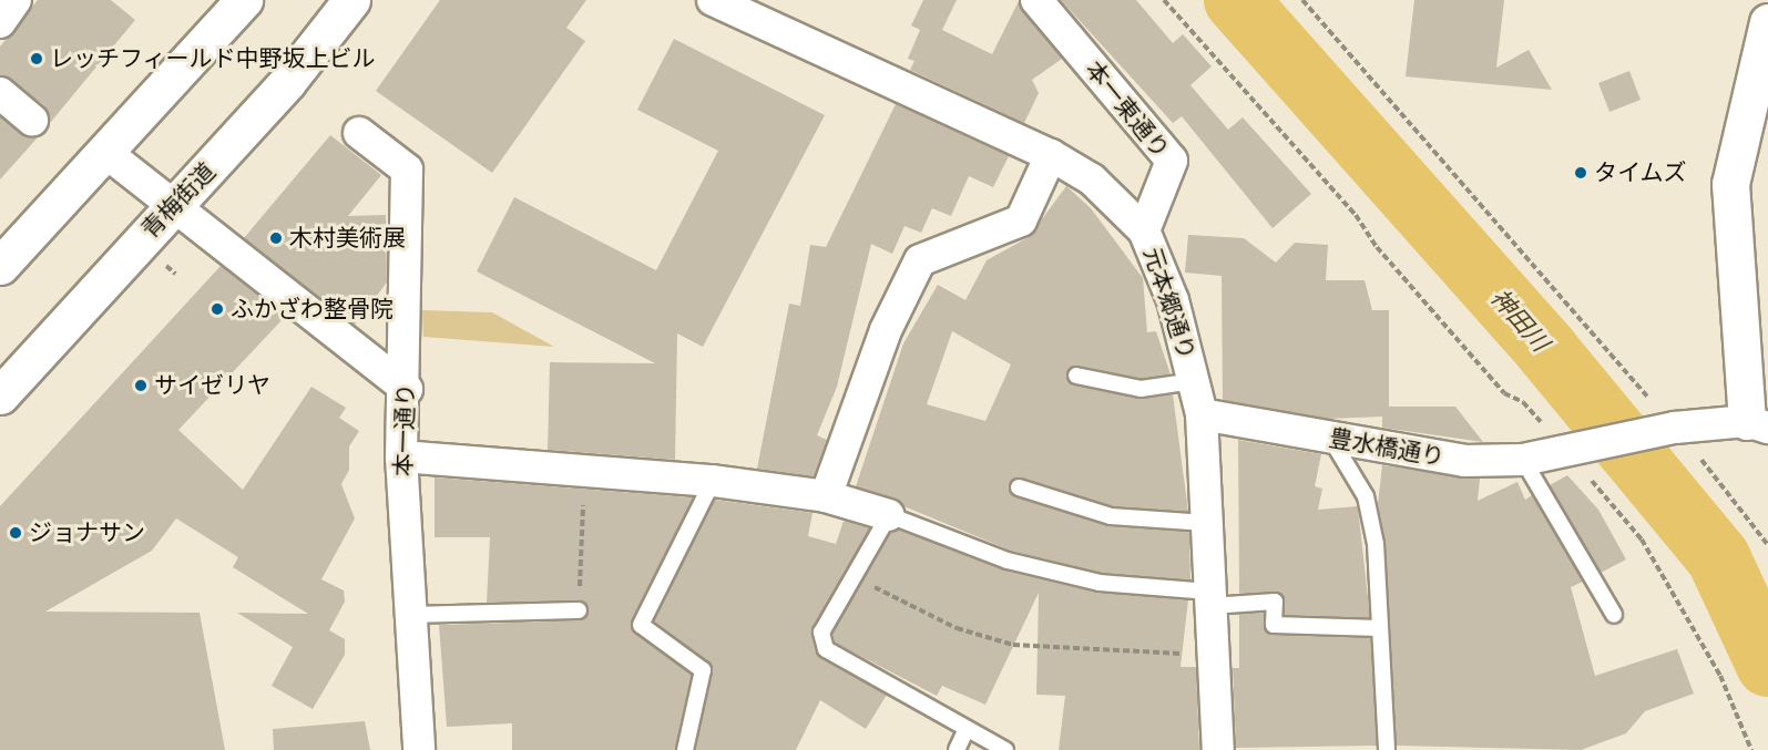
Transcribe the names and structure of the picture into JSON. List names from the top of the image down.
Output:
{
  "streets": {
    "main road": ["青梅街道"],
    "street": [
      "本一東通り",
      "元本郷通り",
      "本一通り",
      "豊水橋通り"
    ]
  },
  "crossings": [
    ["本一東通り", "元本郷通り"],
    ["元本郷通り", "豊水橋通り"]
  ],
  "water": ["神田川"],
  "places": [
    "レッチフィールド中野坂上ビル",
    "タイムズ",
    "木村美術展",
    "ふかざわ整骨院",
    "サイゼリヤ",
    "ジョナサン"
  ]
}
